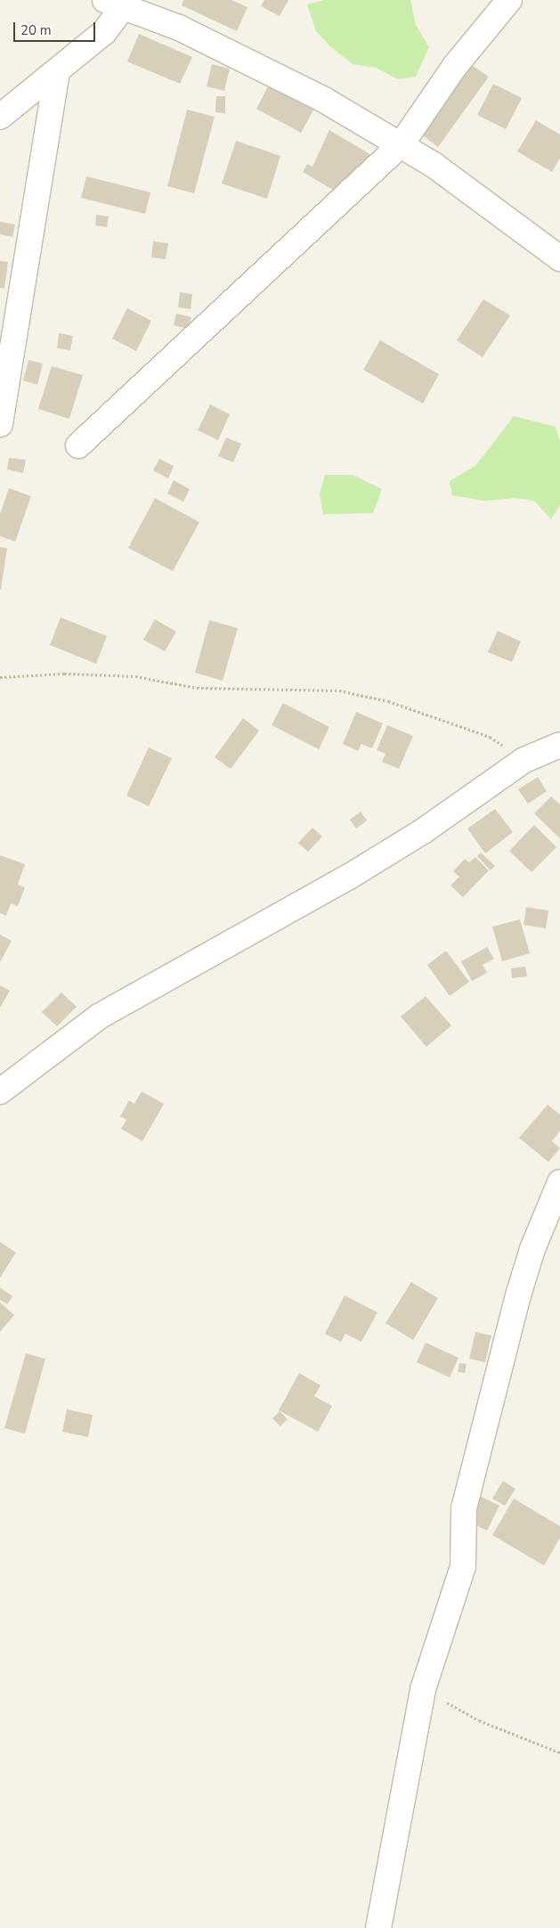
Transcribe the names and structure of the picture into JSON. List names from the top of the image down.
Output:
{
  "scale_bar": "20 m"
}
